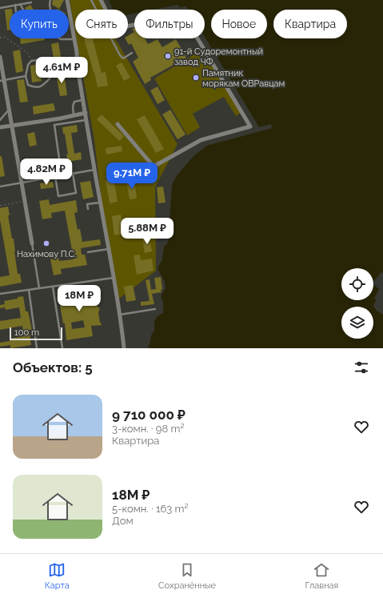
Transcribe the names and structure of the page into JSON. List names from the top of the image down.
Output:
{
  "places": ["91-й Судоремонтный завод ЧФ", "Памятник морякам ОВРавцам", "Нахимову П.С."],
  "scale_bar": "100 m",
  "page": {
    "chip": [
      "Купить",
      "Снять",
      "Фильтры",
      "Новое",
      "Квартира"
    ],
    "price": [
      "4.61M ₽",
      "4.82M ₽",
      "9.71M ₽",
      "5.88M ₽",
      "18M ₽"
    ],
    "scale": "100 m",
    "heading": "Объектов: 5",
    "list": [
      {
        "name": "9 710 000 ₽",
        "note": "3-комн. · 98 m² · Квартира"
      },
      {
        "name": "18M ₽",
        "note": "5-комн. · 163 m² · Дом"
      }
    ],
    "tabs": ["Карта", "Сохранённые", "Главная"]
  }
}
